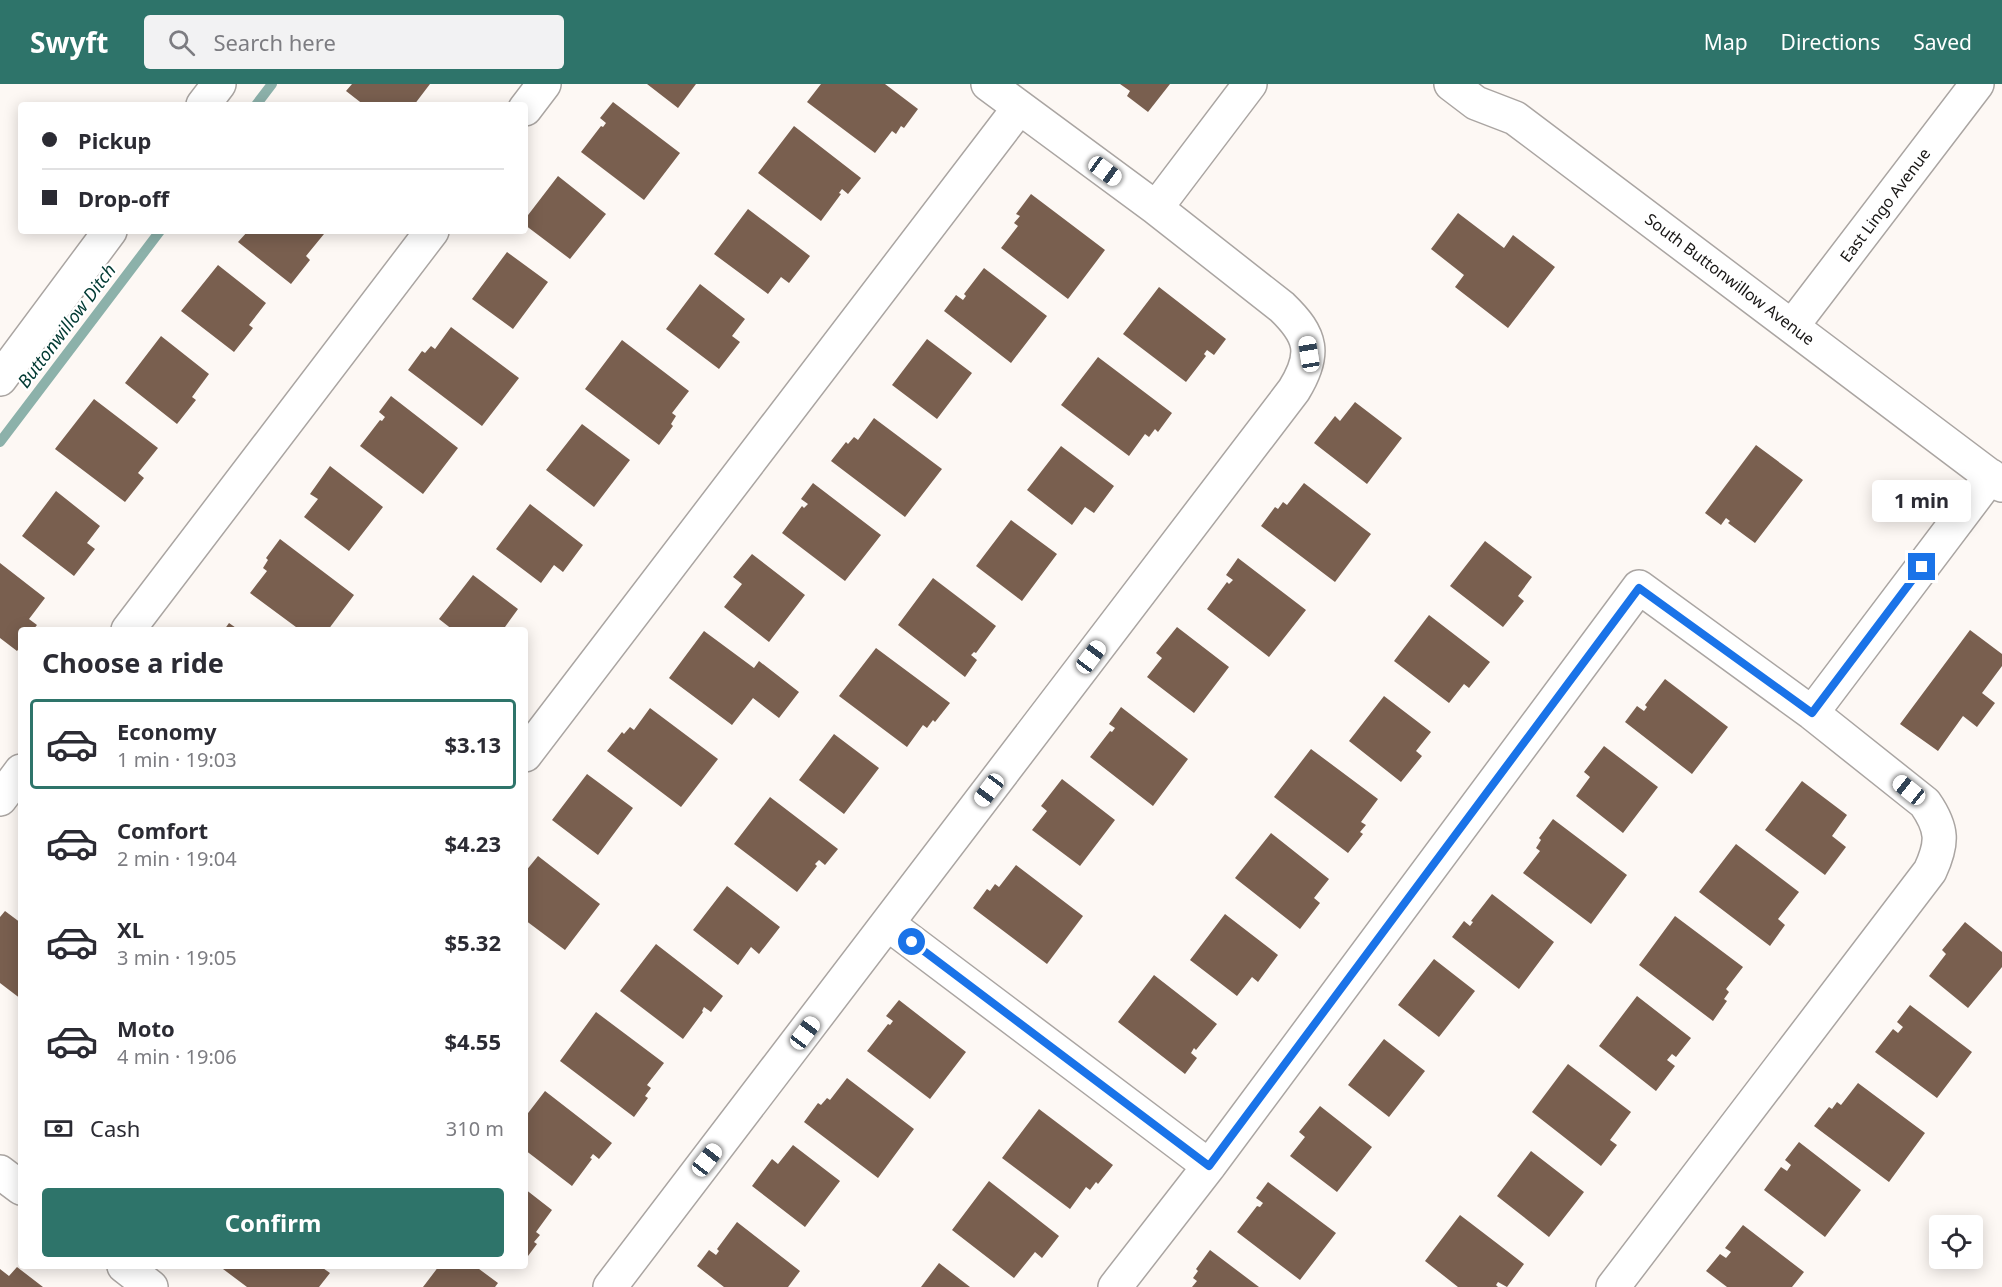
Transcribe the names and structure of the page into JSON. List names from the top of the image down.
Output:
{
  "streets": {
    "street": ["East Lingo Avenue", "South Buttonwillow Avenue"]
  },
  "crossings": [
    ["East Lingo Avenue", "South Buttonwillow Avenue"]
  ],
  "water": ["Buttonwillow Ditch"],
  "page": {
    "header": "Swyft",
    "search": "Search here",
    "nav": ["Map", "Directions", "Saved"],
    "banner": ["Pickup", "Drop-off"],
    "bubble": "1 min",
    "heading": "Choose a ride",
    "list": [
      {
        "name": "Economy",
        "note": "1 min · 19:03",
        "value": "$3.13"
      },
      {
        "name": "Comfort",
        "note": "2 min · 19:04",
        "value": "$4.23"
      },
      {
        "name": "XL",
        "note": "3 min · 19:05",
        "value": "$5.32"
      },
      {
        "name": "Moto",
        "note": "4 min · 19:06",
        "value": "$4.55"
      }
    ],
    "pay": ["Cash", "310 m"],
    "buttons": "Confirm"
  }
}
